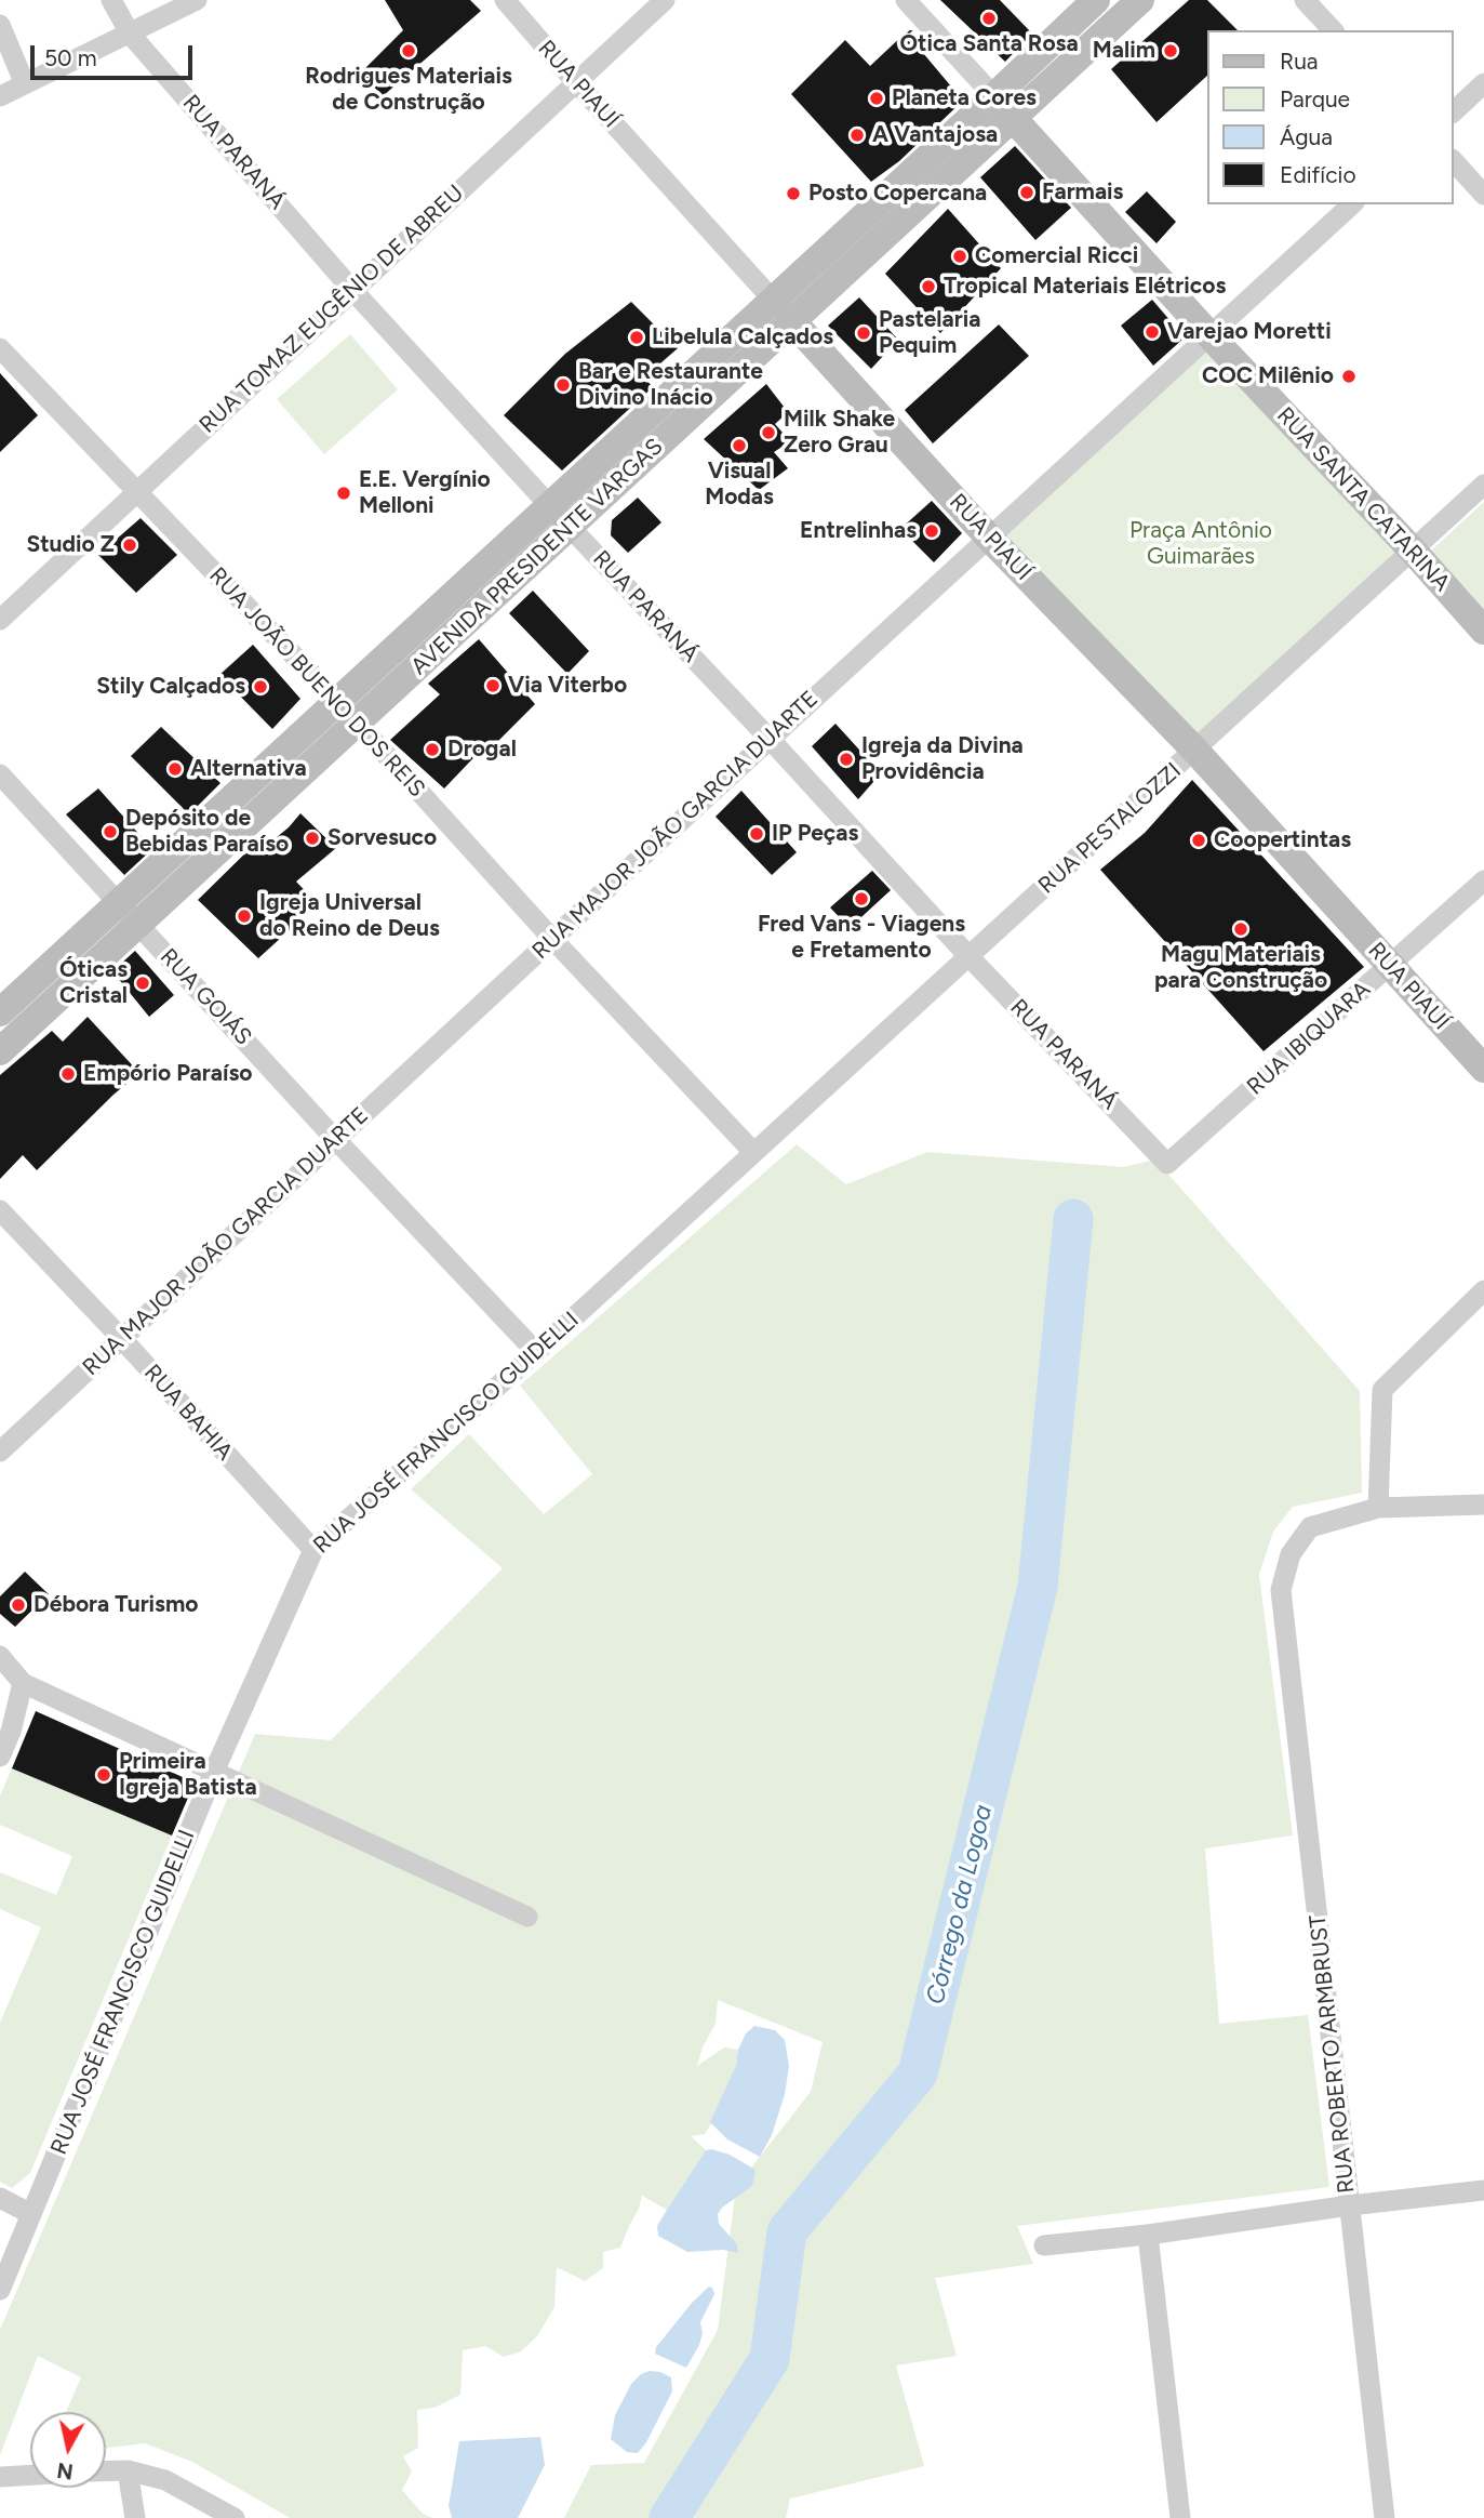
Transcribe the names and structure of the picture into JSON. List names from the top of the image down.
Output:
{
  "streets": {
    "main road": ["RUA PIAUÍ", "RUA SANTA CATARINA", "AVENIDA PRESIDENTE VARGAS"],
    "street": [
      "RUA PARANÁ",
      "RUA TOMAZ EUGÊNIO DE ABREU",
      "RUA JOÃO BUENO DOS REIS",
      "RUA MAJOR JOÃO GARCIA DUARTE",
      "RUA PESTALOZZI",
      "RUA GOIÁS",
      "RUA IBIQUARA",
      "RUA BAHIA",
      "RUA JOSÉ FRANCISCO GUIDELLI",
      "RUA ROBERTO ARMBRUST"
    ]
  },
  "crossings": [
    ["RUA PIAUÍ", "RUA TOMAZ EUGÊNIO DE ABREU"],
    ["RUA PIAUÍ", "AVENIDA PRESIDENTE VARGAS"],
    ["RUA PIAUÍ", "RUA MAJOR JOÃO GARCIA DUARTE"],
    ["RUA PIAUÍ", "RUA PESTALOZZI"],
    ["RUA PIAUÍ", "RUA IBIQUARA"],
    ["RUA PARANÁ", "RUA TOMAZ EUGÊNIO DE ABREU"],
    ["RUA PARANÁ", "AVENIDA PRESIDENTE VARGAS"],
    ["RUA PARANÁ", "RUA MAJOR JOÃO GARCIA DUARTE"],
    ["RUA PARANÁ", "RUA PESTALOZZI"],
    ["RUA PARANÁ", "RUA IBIQUARA"],
    ["RUA TOMAZ EUGÊNIO DE ABREU", "RUA JOÃO BUENO DOS REIS"],
    ["RUA SANTA CATARINA", "AVENIDA PRESIDENTE VARGAS"],
    ["RUA SANTA CATARINA", "RUA MAJOR JOÃO GARCIA DUARTE"],
    ["RUA SANTA CATARINA", "RUA PESTALOZZI"],
    ["AVENIDA PRESIDENTE VARGAS", "RUA JOÃO BUENO DOS REIS"],
    ["AVENIDA PRESIDENTE VARGAS", "RUA GOIÁS"],
    ["RUA JOÃO BUENO DOS REIS", "RUA MAJOR JOÃO GARCIA DUARTE"],
    ["RUA JOÃO BUENO DOS REIS", "RUA PESTALOZZI"],
    ["RUA MAJOR JOÃO GARCIA DUARTE", "RUA GOIÁS"],
    ["RUA MAJOR JOÃO GARCIA DUARTE", "RUA BAHIA"],
    ["RUA PESTALOZZI", "RUA JOSÉ FRANCISCO GUIDELLI"],
    ["RUA GOIÁS", "RUA JOSÉ FRANCISCO GUIDELLI"],
    ["RUA BAHIA", "RUA JOSÉ FRANCISCO GUIDELLI"]
  ],
  "water": ["Córrego da Logoa"],
  "parks": ["Praça Antônio Guimarães"],
  "places": [
    "Ótica Santa Rosa",
    "Rodrigues Materiais de Construção",
    "Malim",
    "Planeta Cores",
    "A Vantajosa",
    "Farmais",
    "Posto Copercana",
    "Comercial Ricci",
    "Tropical Materiais Elétricos",
    "Varejao Moretti",
    "Pastelaria Pequim",
    "Libelula Calçados",
    "COC Milênio",
    "Bar e Restaurante Divino Inácio",
    "Milk Shake Zero Grau",
    "Visual Modas",
    "E.E. Vergínio Melloni",
    "Entrelinhas",
    "Studio Z",
    "Via Viterbo",
    "Stily Calçados",
    "Drogal",
    "Igreja da Divina Providência",
    "Alternativa",
    "Depósito de Bebidas Paraíso",
    "IP Peças",
    "Sorvesuco",
    "Coopertintas",
    "Fred Vans - Viagens e Fretamento",
    "Igreja Universal do Reino de Deus",
    "Magu Materiais para Construção",
    "Óticas Cristal",
    "Empório Paraíso",
    "Débora Turismo",
    "Primeira Igreja Batista"
  ],
  "legend": [
    "Rua",
    "Parque",
    "Água",
    "Edifício"
  ],
  "scale_bar": "50 m",
  "north": "bottom"
}
